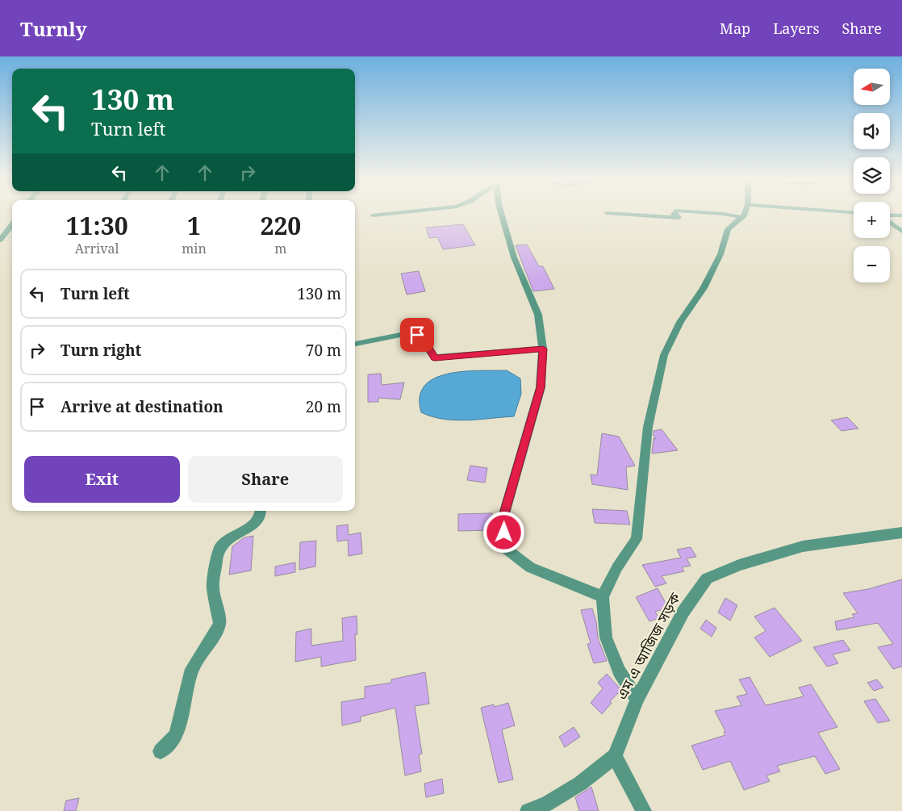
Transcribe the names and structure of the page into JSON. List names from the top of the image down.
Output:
{
  "streets": {
    "street": ["এম এ আজিজ সড়ক"]
  },
  "north": "left",
  "page": {
    "header": "Turnly",
    "nav": ["Map", "Layers", "Share"],
    "map_buttons": ["+", "−"],
    "turn": ["130 m", "Turn left"],
    "eta": [
      "11:30",
      "Arrival",
      "1",
      "min",
      "220",
      "m"
    ],
    "list": [
      {
        "name": "Turn left",
        "value": "130 m"
      },
      {
        "name": "Turn right",
        "value": "70 m"
      },
      {
        "name": "Arrive at destination",
        "value": "20 m"
      }
    ],
    "buttons": ["Exit", "Share"]
  }
}
